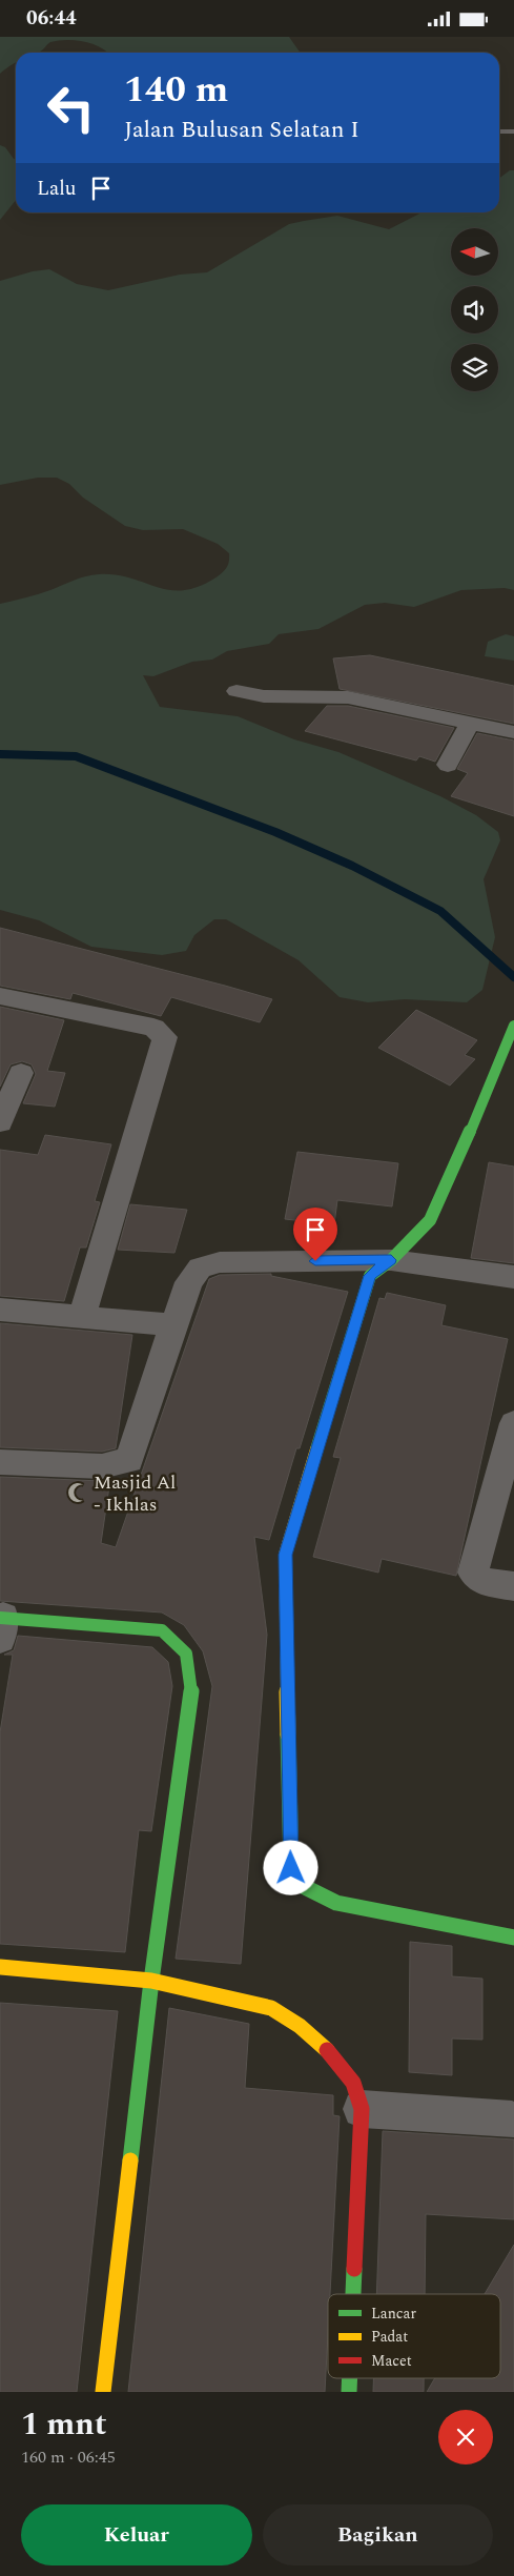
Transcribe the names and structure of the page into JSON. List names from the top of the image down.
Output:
{
  "places": {
    "mosque": ["Masjid Al - Ikhlas"]
  },
  "legend": ["Lancar", "Padat", "Macet"],
  "north": "left",
  "page": {
    "status": "06:44",
    "turn": ["140 m", "Jalan Bulusan Selatan I"],
    "then": "Lalu",
    "heading": ["1 mnt", "160 m · 06:45"],
    "buttons": ["Keluar", "Bagikan"]
  }
}
